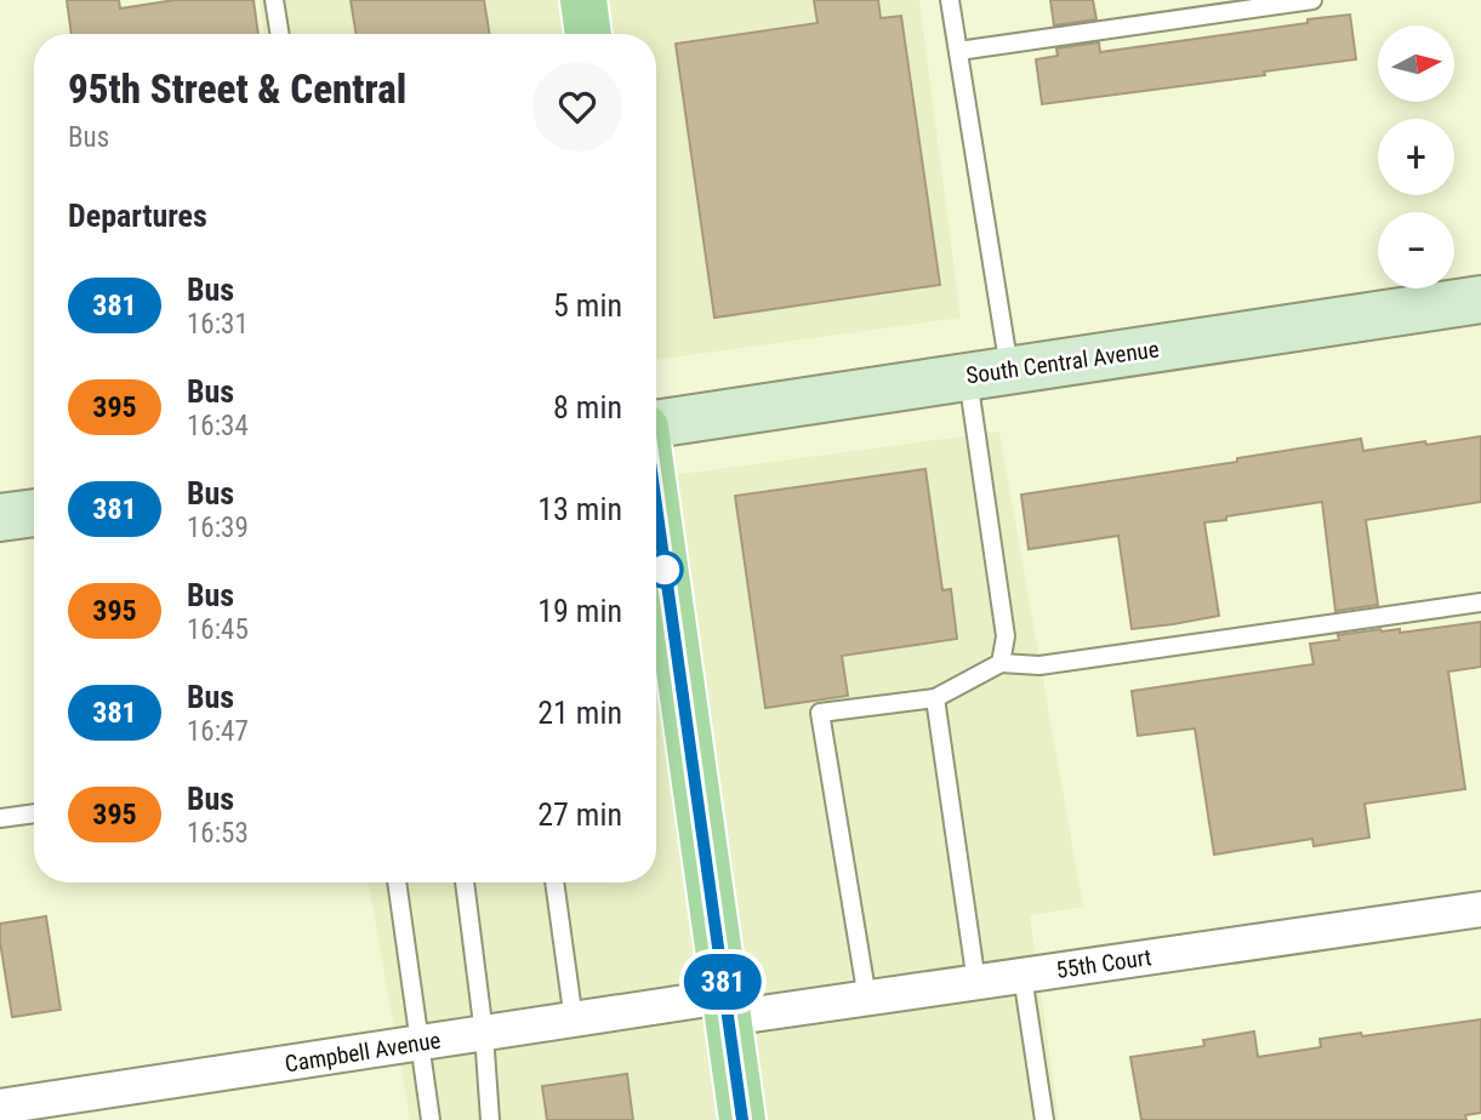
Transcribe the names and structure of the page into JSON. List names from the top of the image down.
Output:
{
  "streets": {
    "street": ["South Central Avenue", "55th Court", "Campbell Avenue"]
  },
  "crossings": [
    ["55th Court", "Campbell Avenue"]
  ],
  "lines": ["bus line 381"],
  "north": "right",
  "page": {
    "on_map": "381",
    "map_buttons": ["+", "−"],
    "heading": [
      ["95th Street & Central", "Bus"],
      "Departures"
    ],
    "list": [
      {
        "mark": "381",
        "name": "Bus",
        "note": "16:31",
        "value": "5 min"
      },
      {
        "mark": "395",
        "name": "Bus",
        "note": "16:34",
        "value": "8 min"
      },
      {
        "mark": "381",
        "name": "Bus",
        "note": "16:39",
        "value": "13 min"
      },
      {
        "mark": "395",
        "name": "Bus",
        "note": "16:45",
        "value": "19 min"
      },
      {
        "mark": "381",
        "name": "Bus",
        "note": "16:47",
        "value": "21 min"
      },
      {
        "mark": "395",
        "name": "Bus",
        "note": "16:53",
        "value": "27 min"
      }
    ]
  }
}
